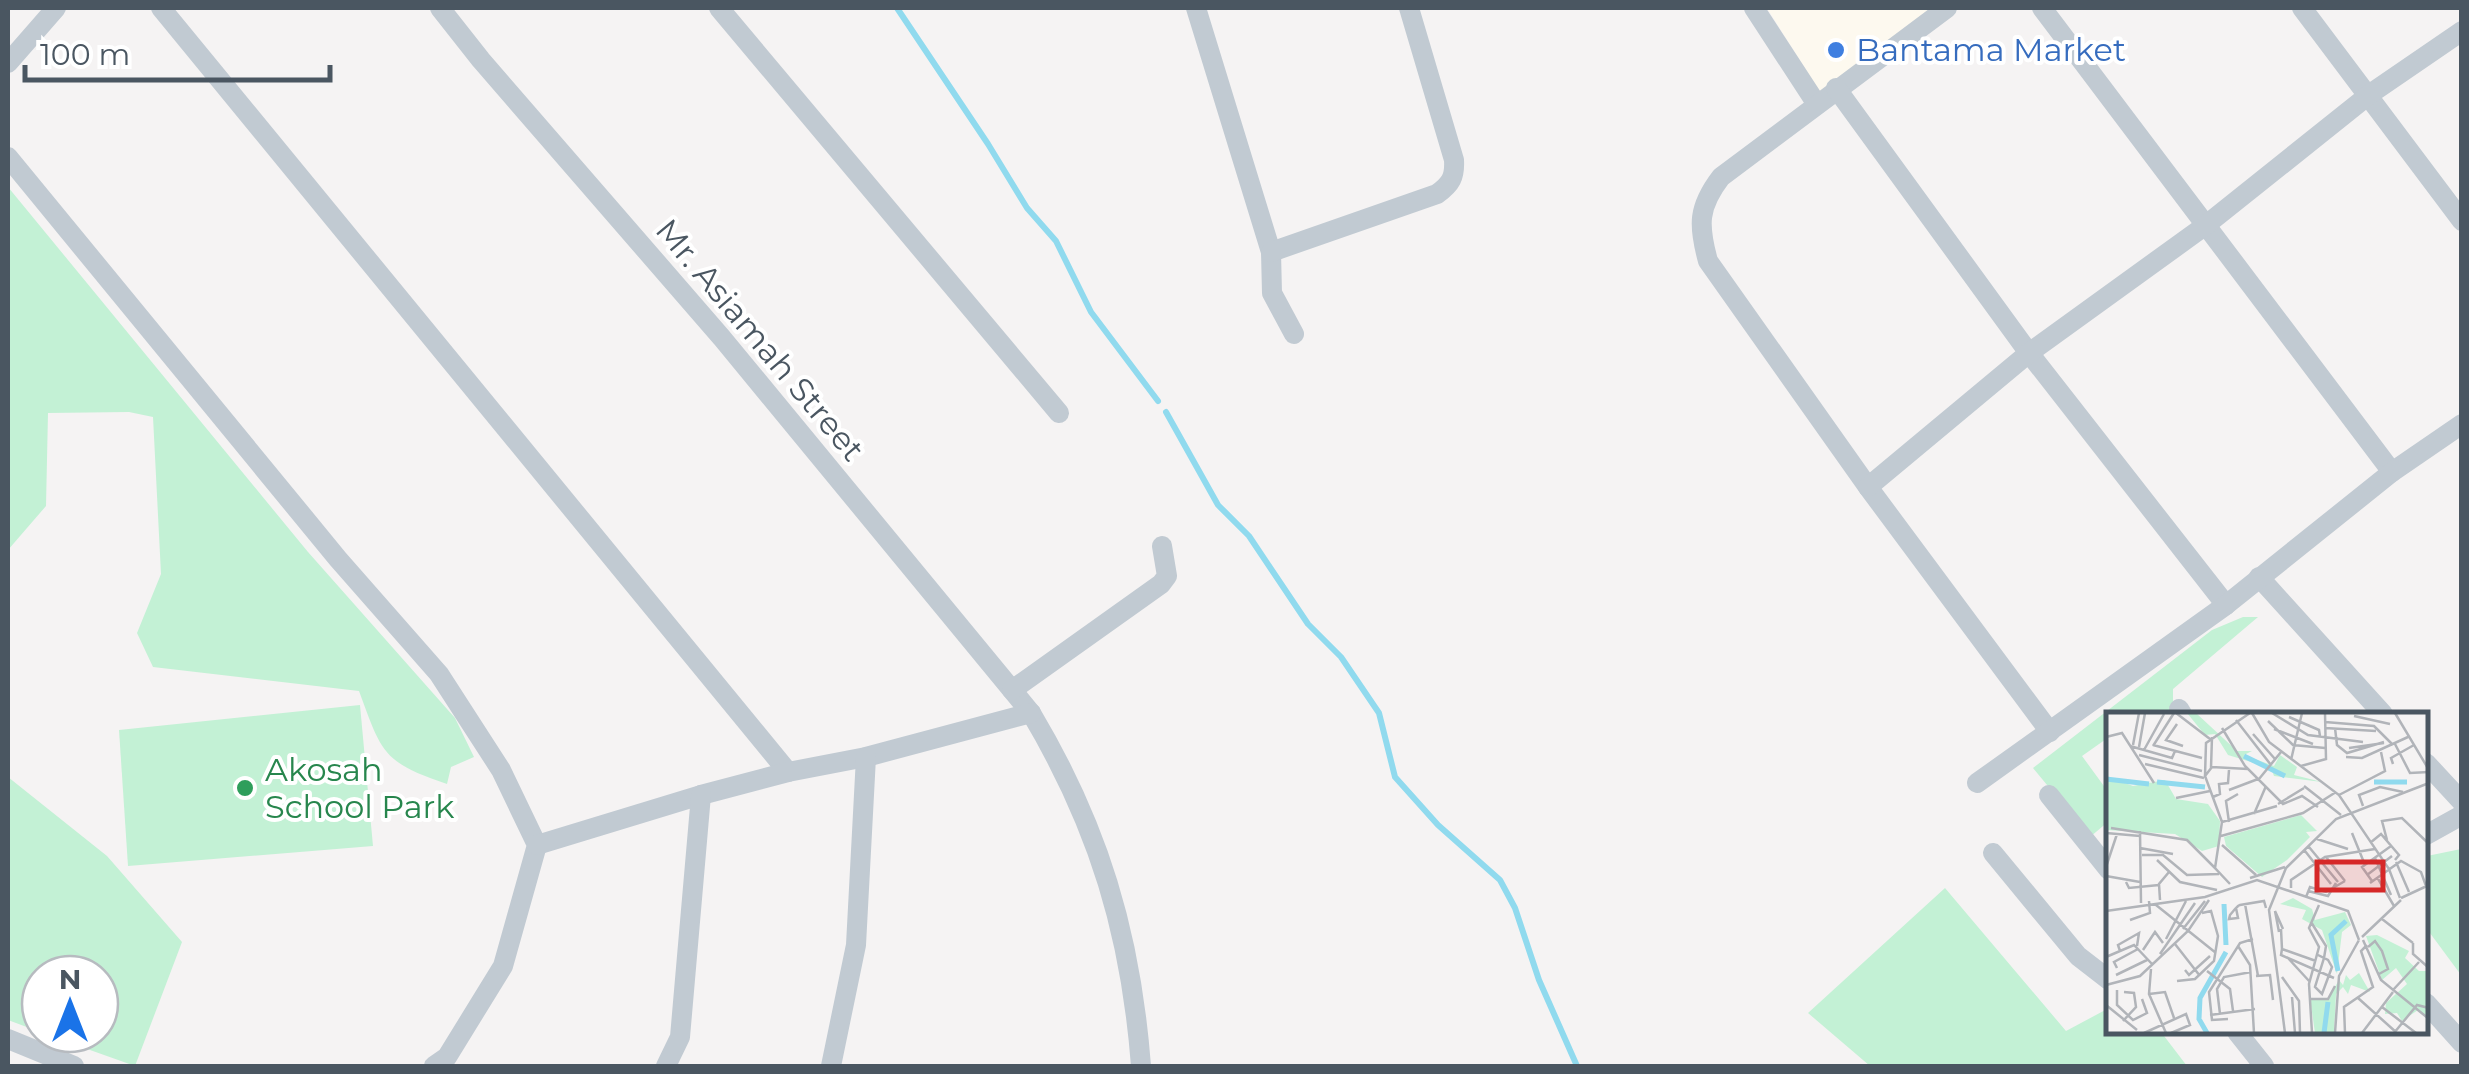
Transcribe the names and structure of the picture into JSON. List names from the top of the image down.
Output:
{
  "streets": {
    "street": ["Mr. Asiamah Street"]
  },
  "places": ["Bantama Market", "Akosah School Park"],
  "scale_bar": "100 m",
  "north": "top"
}
